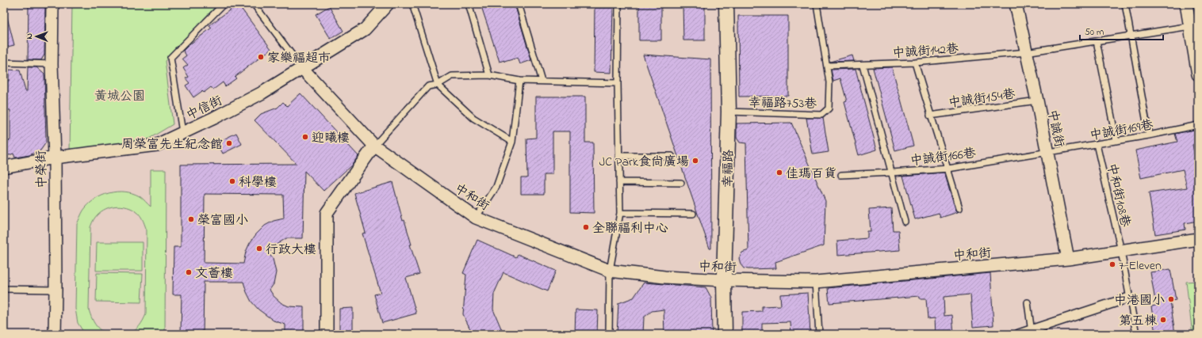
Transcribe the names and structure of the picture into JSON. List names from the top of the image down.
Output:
{
  "streets": {
    "street": [
      "中信街",
      "中誠街",
      "幸福路",
      "中榮街",
      "中和街"
    ],
    "lane": [
      "中誠街142巷",
      "中誠街154巷",
      "幸福路753巷",
      "中誠街169巷",
      "中誠街166巷",
      "中和街108巷"
    ]
  },
  "crossings": [
    ["中誠街142巷", "幸福路753巷"],
    ["中誠街142巷", "中誠街"],
    ["中誠街154巷", "中誠街"],
    ["幸福路753巷", "幸福路"],
    ["中信街", "中榮街"],
    ["中信街", "中和街"],
    ["中誠街", "中誠街169巷"],
    ["中誠街", "中誠街166巷"],
    ["中誠街", "中和街"],
    ["中誠街169巷", "中誠街166巷"],
    ["中誠街169巷", "中和街108巷"],
    ["幸福路", "中和街"],
    ["中和街108巷", "中和街"]
  ],
  "parks": ["黃城公園"],
  "places": [
    "家樂福超市",
    "迎曦樓",
    "周榮富先生紀念館",
    "JC Park食尚廣場",
    "佳瑪百貨",
    "科學樓",
    "榮富國小",
    "全聯福利中心",
    "行政大樓",
    "7-Eleven",
    "文薈樓",
    "中港國小",
    "第五棟"
  ],
  "scale_bar": "50 m",
  "north": "left"
}
